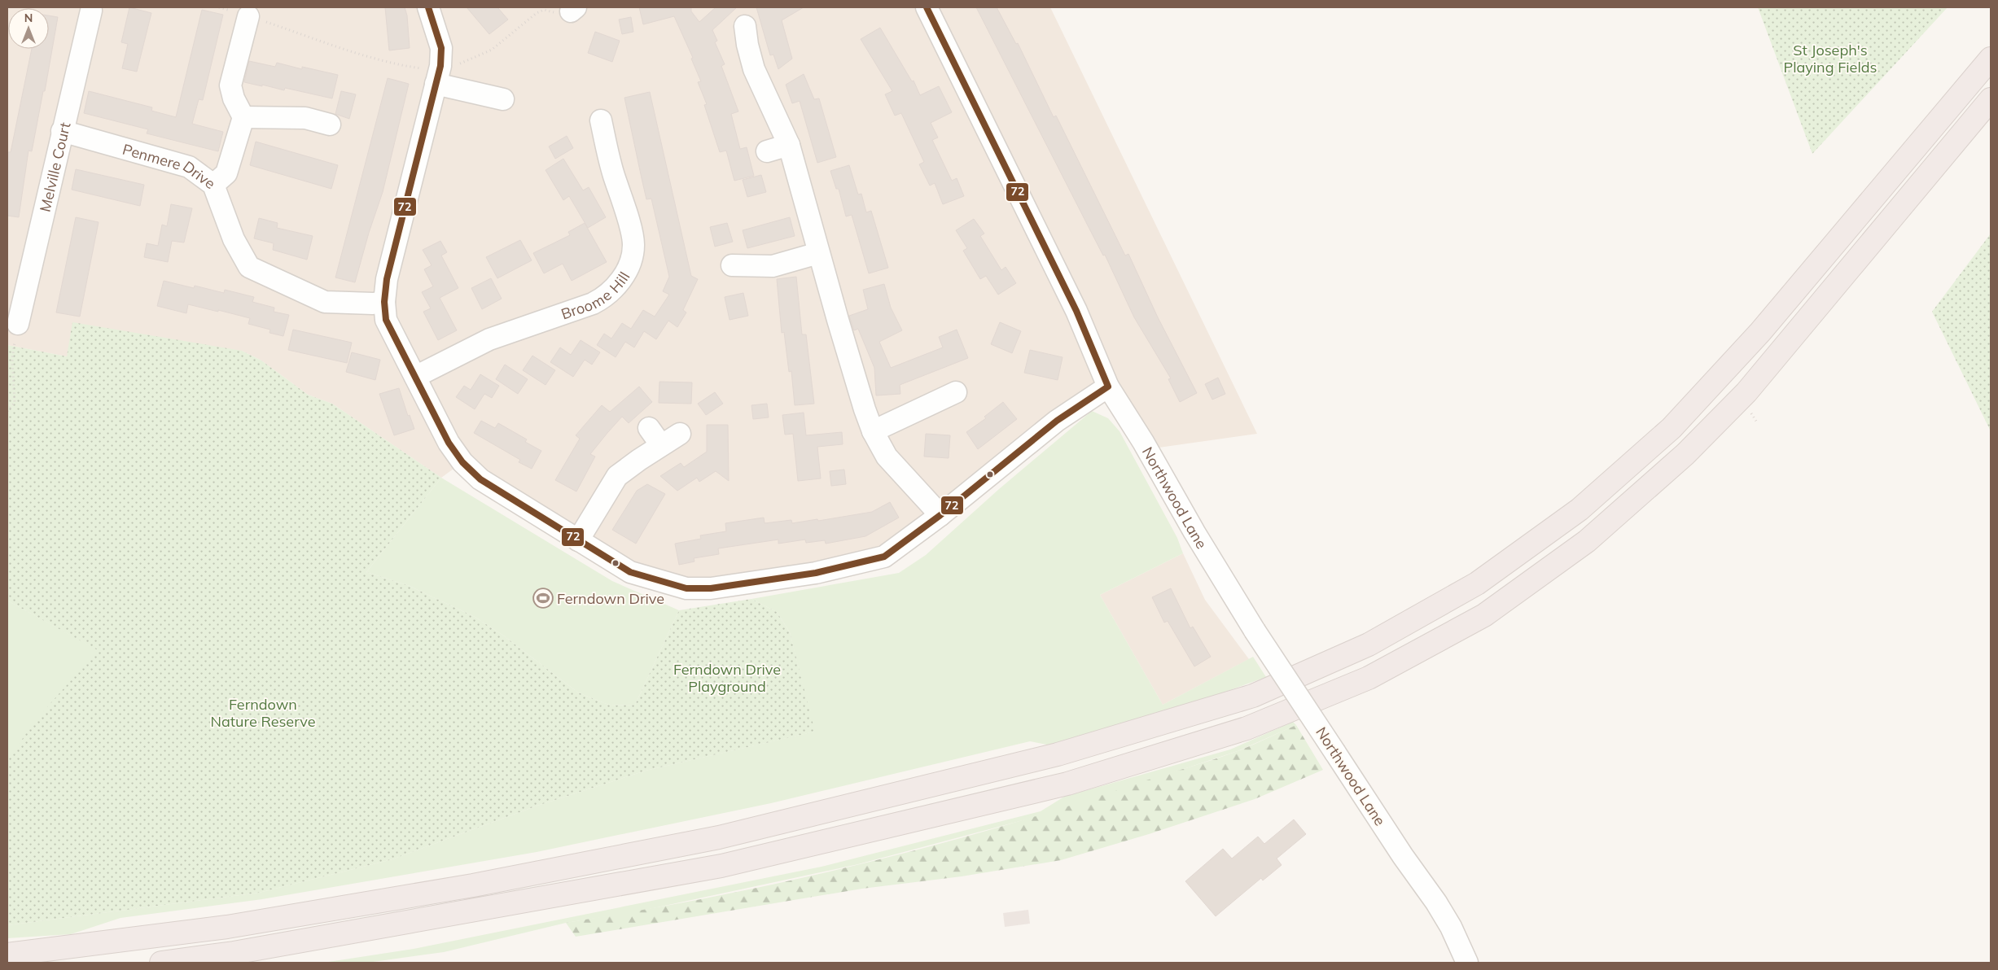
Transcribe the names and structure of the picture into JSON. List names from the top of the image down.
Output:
{
  "streets": {
    "street": [
      "Melville Court",
      "Penmere Drive",
      "Broome Hill",
      "Northwood Lane"
    ]
  },
  "crossings": [
    ["Melville Court", "Penmere Drive"]
  ],
  "parks": ["St Joseph's Playing Fields", "Ferndown Drive Playground", "Ferndown Nature Reserve"],
  "places": {
    "sports": ["Ferndown Drive"]
  },
  "lines": ["transit line 72"],
  "north": "top"
}
